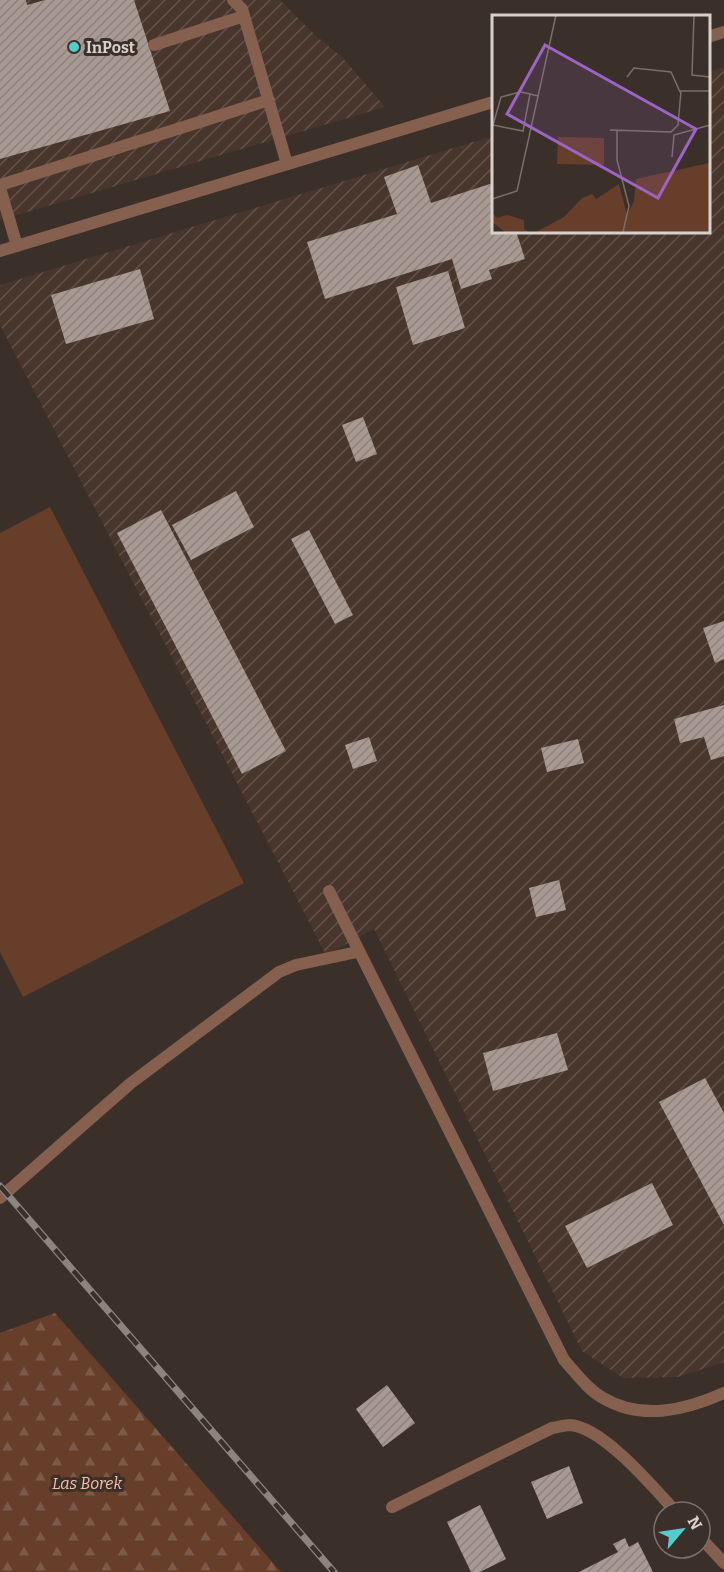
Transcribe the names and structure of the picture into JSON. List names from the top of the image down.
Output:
{
  "parks": ["Las Borek"],
  "places": ["InPost"],
  "north": "top right"
}
